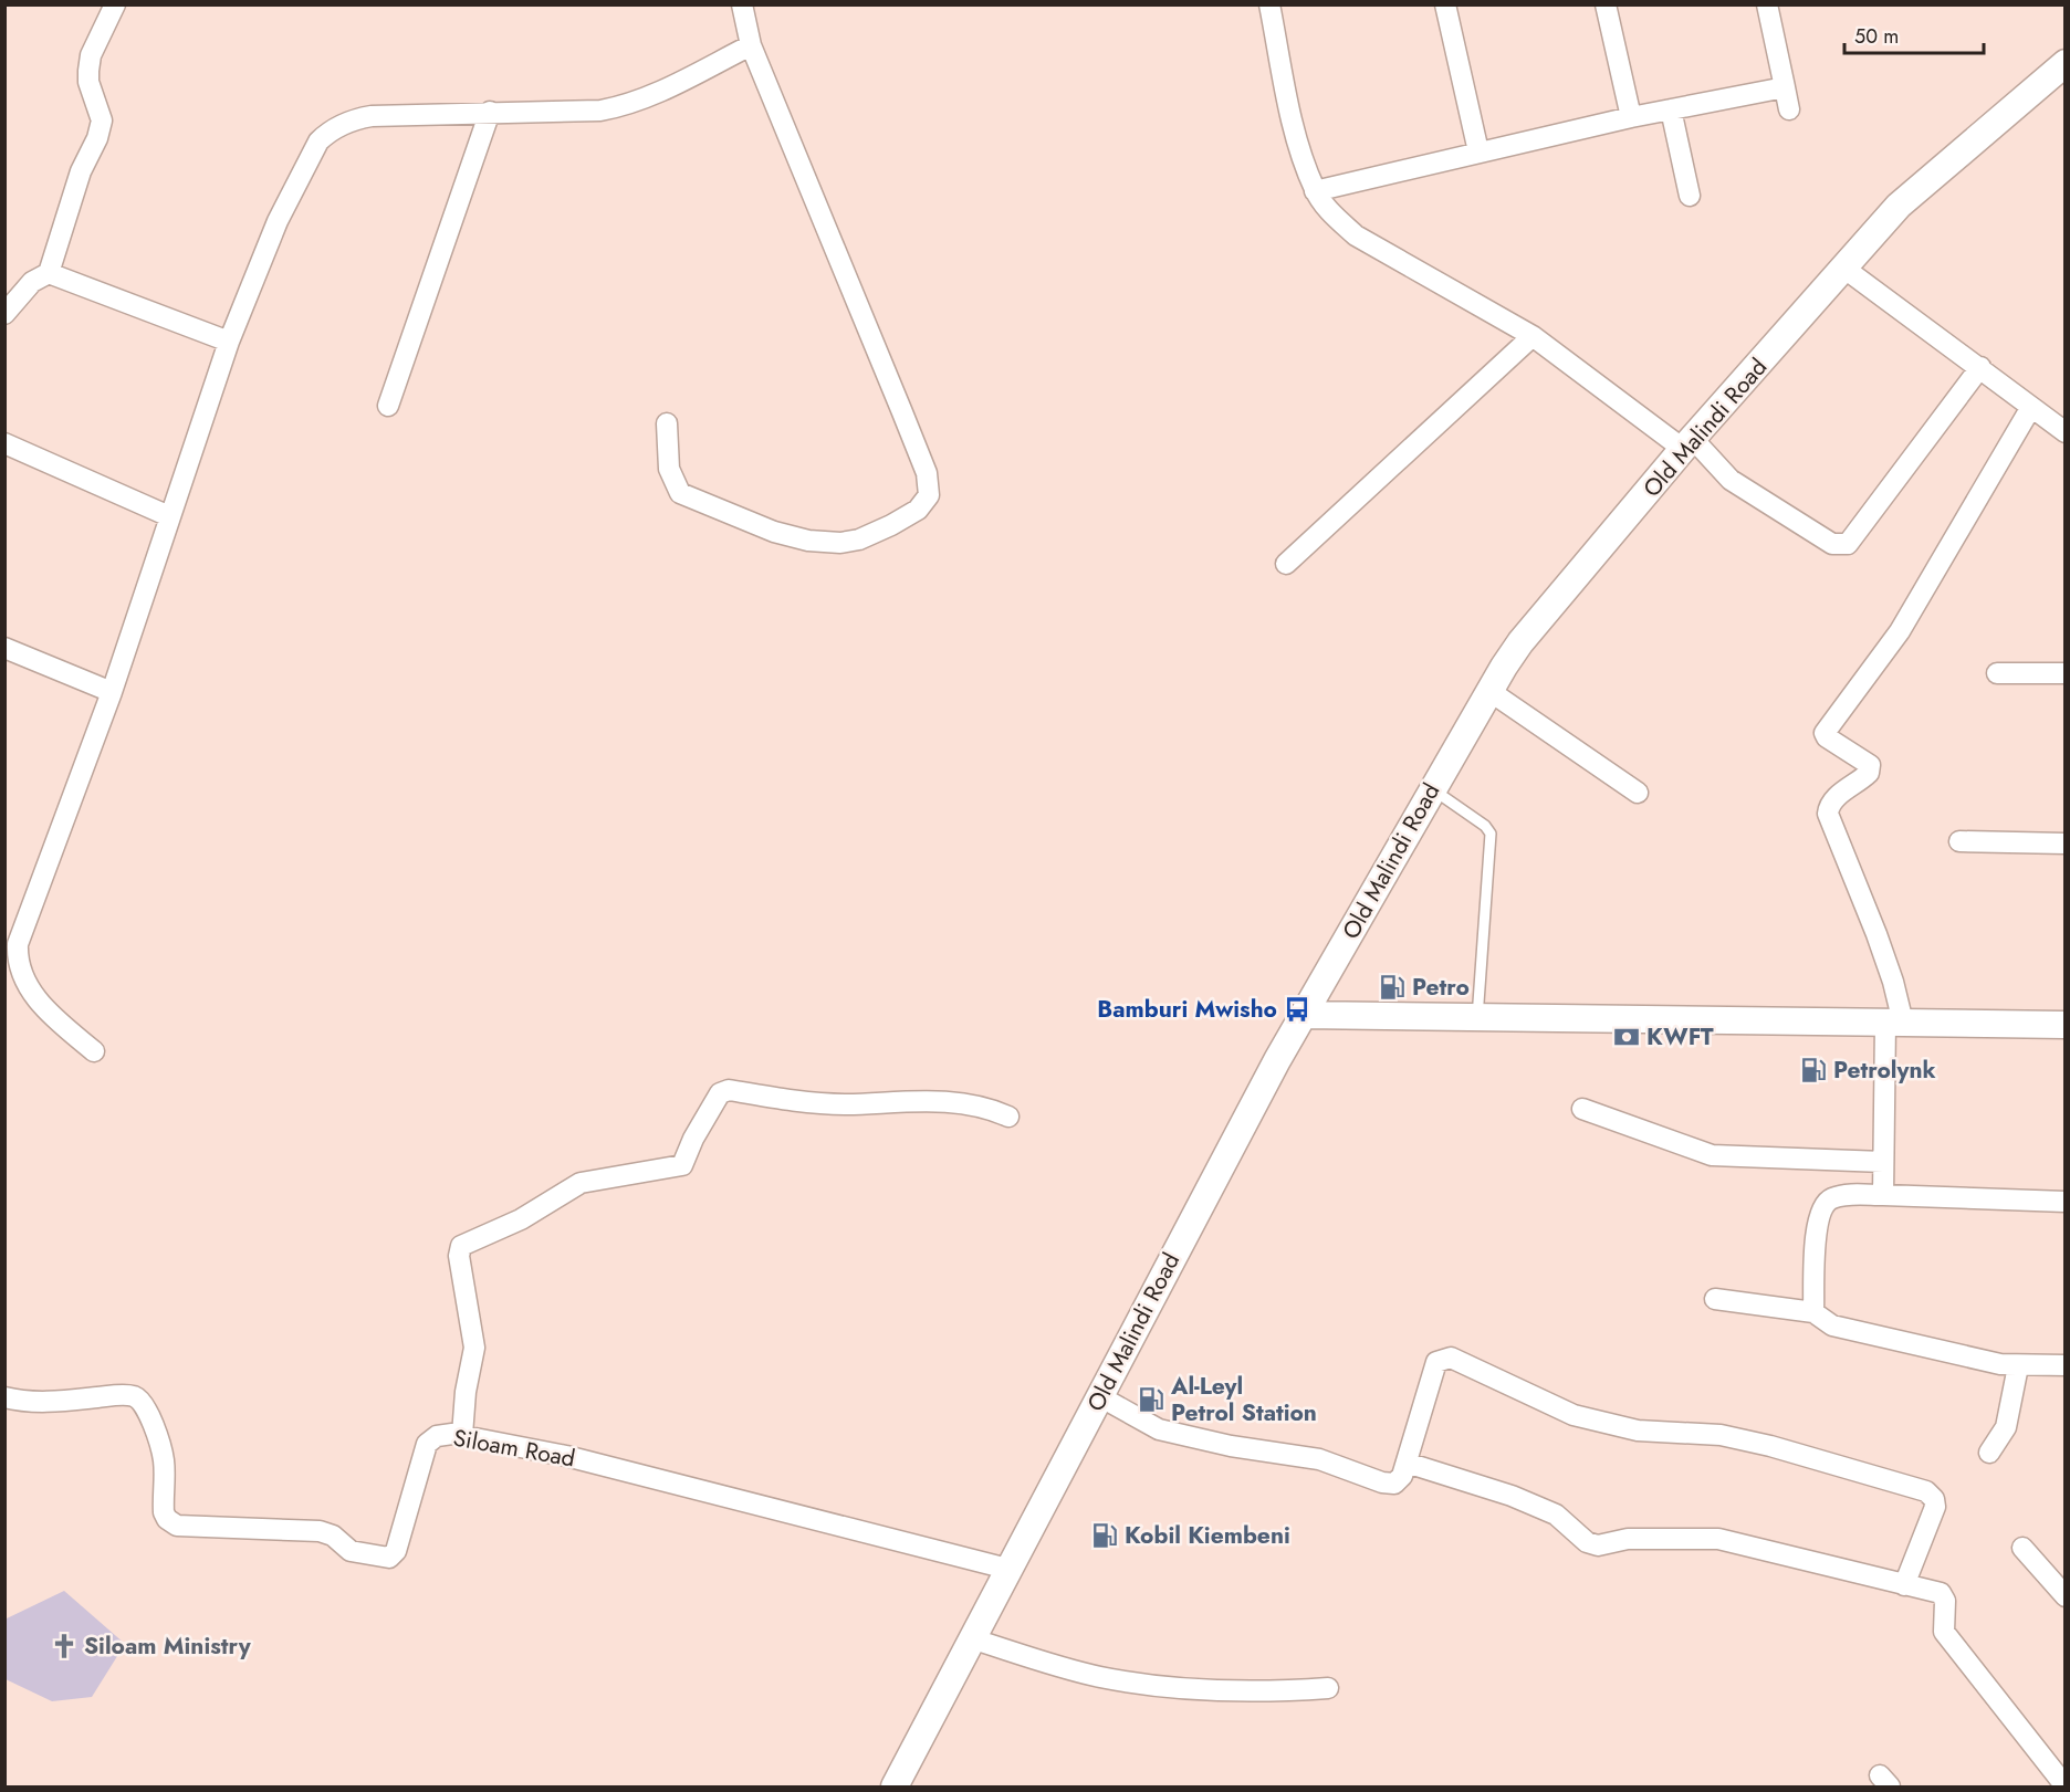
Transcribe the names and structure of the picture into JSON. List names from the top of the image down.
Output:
{
  "streets": {
    "main road": ["Old Malindi Road"],
    "street": ["Siloam Road"]
  },
  "crossings": [
    ["Old Malindi Road", "Siloam Road"]
  ],
  "places": {
    "fuel station": [
      "Petro",
      "Petrolynk",
      "Al-Leyl Petrol Station",
      "Kobil Kiembeni"
    ],
    "bus stop": ["Bamburi Mwisho"],
    "bank": ["KWFT"],
    "church": ["Siloam Ministry"]
  },
  "scale_bar": "50 m"
}
